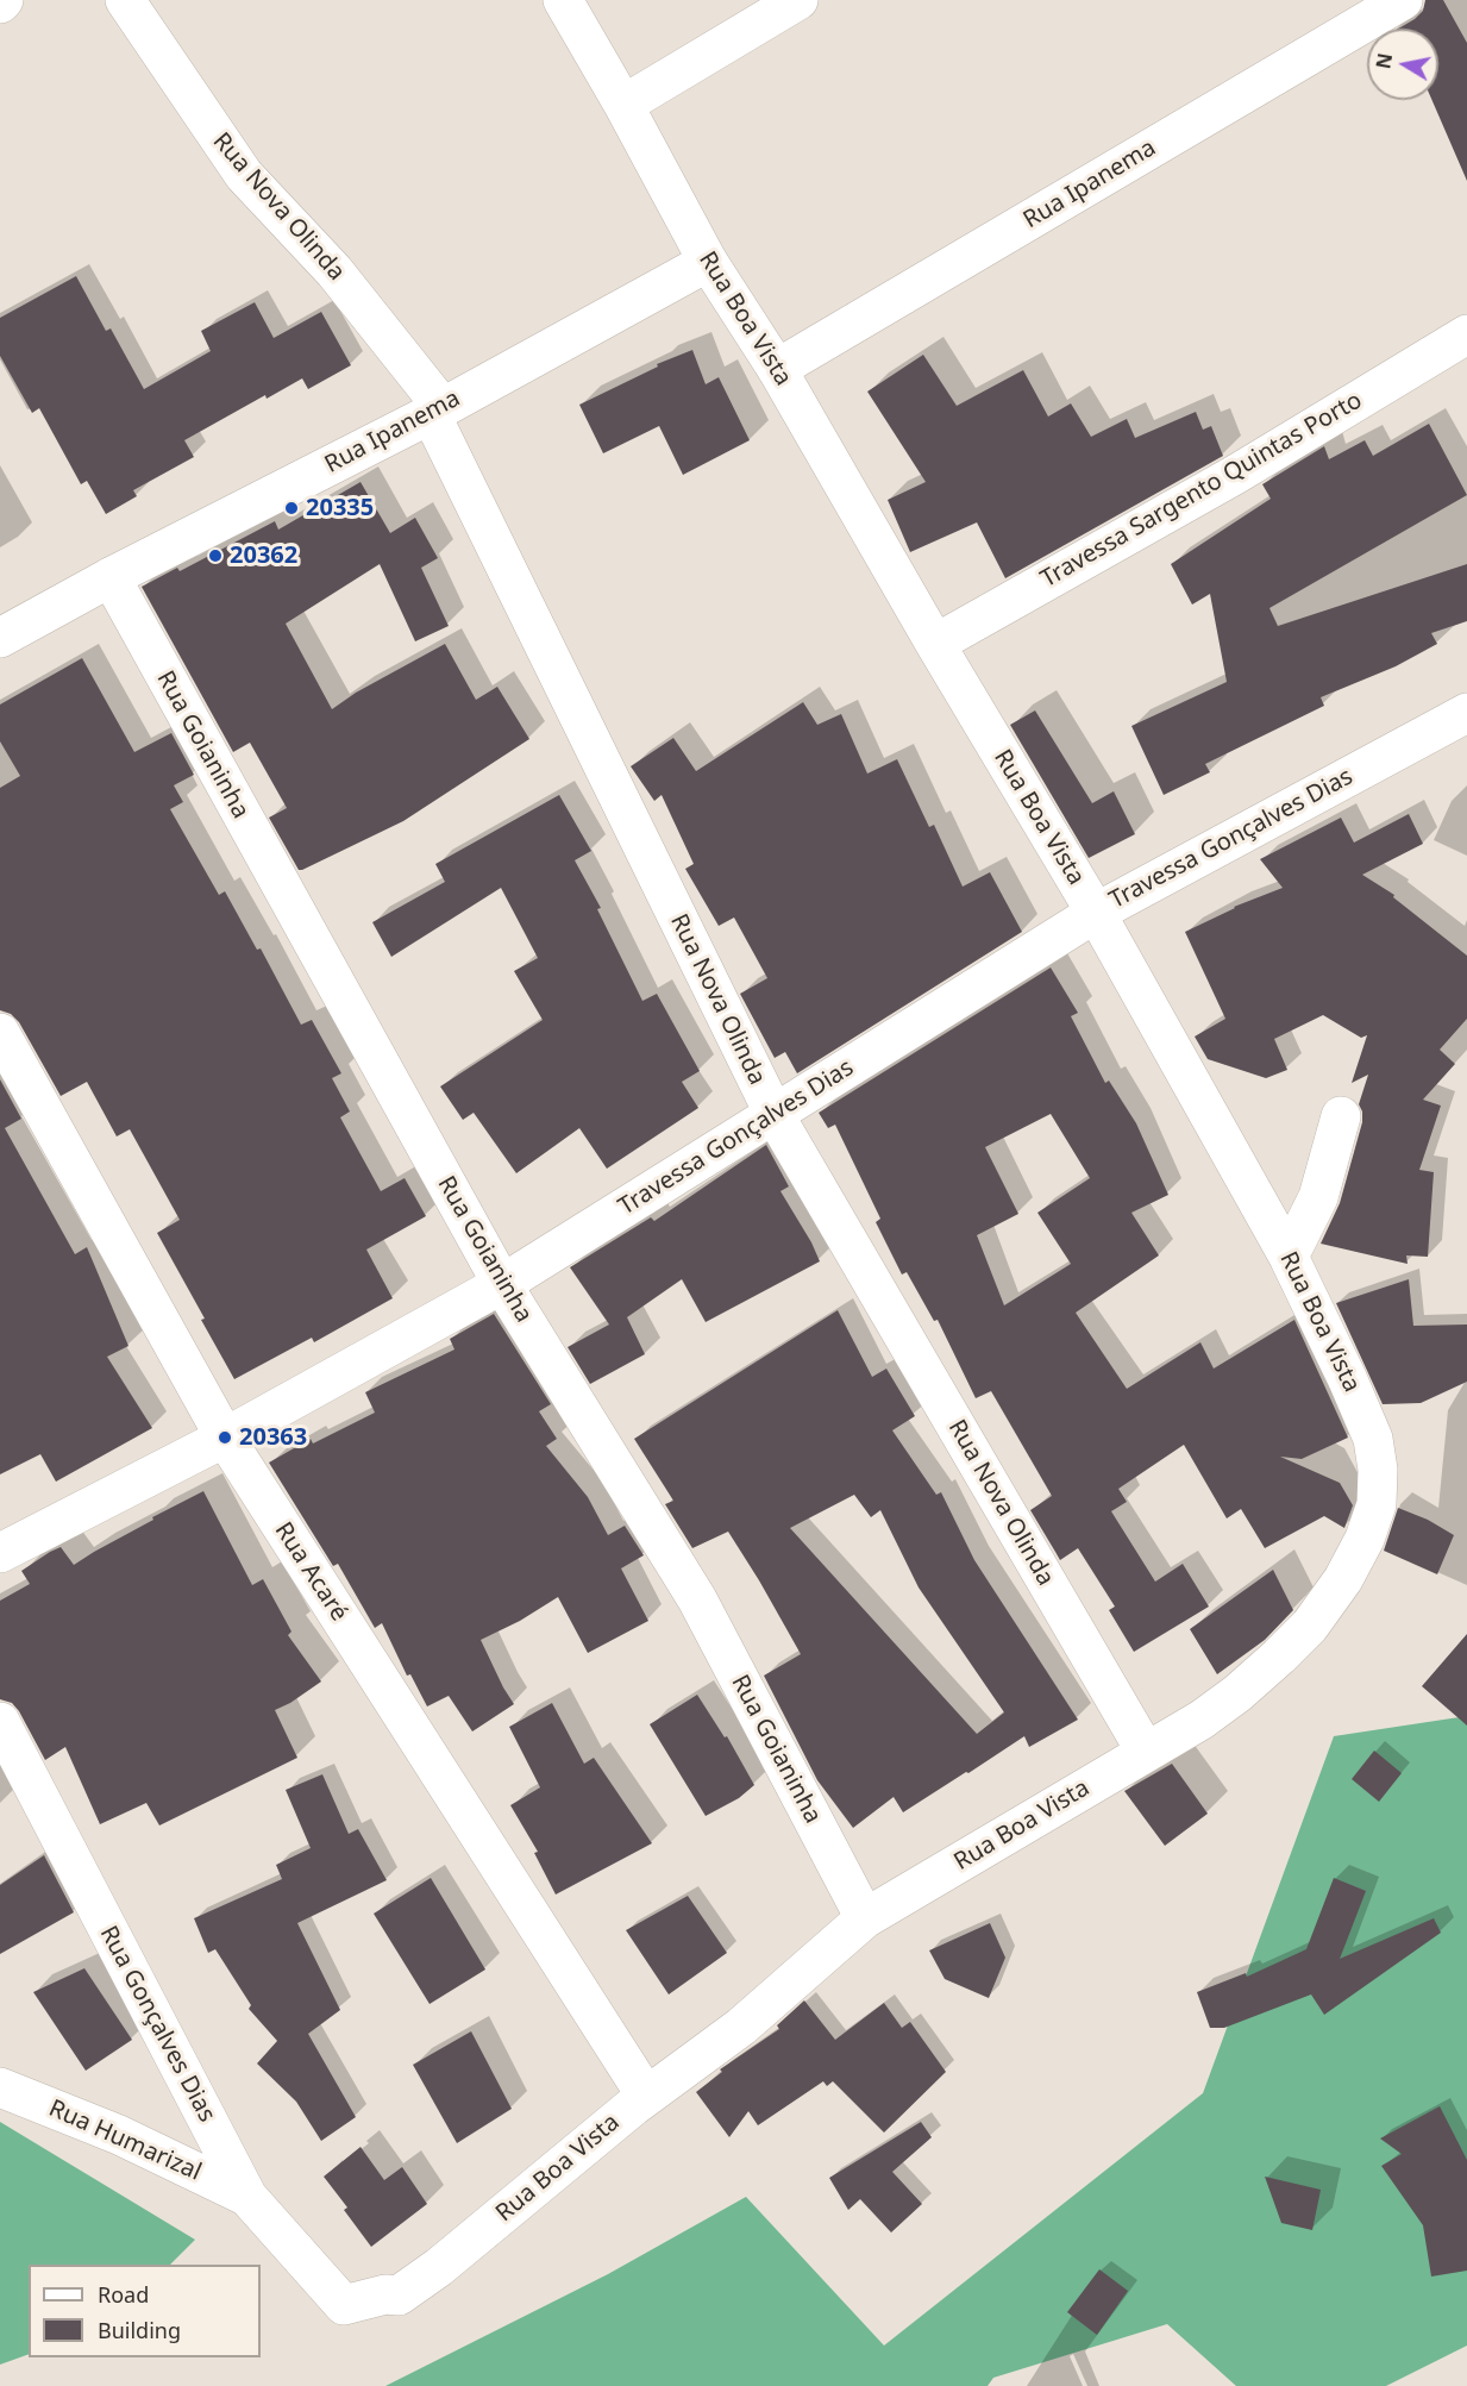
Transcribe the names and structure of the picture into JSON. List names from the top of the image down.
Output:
{
  "streets": {
    "street": [
      "Rua Ipanema",
      "Rua Nova Olinda",
      "Rua Boa Vista",
      "Travessa Sargento Quintas Porto",
      "Rua Goianinha",
      "Travessa Gonçalves Dias",
      "Rua Acaré",
      "Rua Gonçalves Dias",
      "Rua Humarizal"
    ]
  },
  "crossings": [
    ["Rua Ipanema", "Rua Nova Olinda"],
    ["Rua Ipanema", "Rua Boa Vista"],
    ["Rua Ipanema", "Rua Goianinha"],
    ["Rua Nova Olinda", "Rua Boa Vista"],
    ["Rua Nova Olinda", "Travessa Gonçalves Dias"],
    ["Rua Boa Vista", "Travessa Sargento Quintas Porto"],
    ["Rua Boa Vista", "Rua Goianinha"],
    ["Rua Boa Vista", "Travessa Gonçalves Dias"],
    ["Rua Boa Vista", "Rua Acaré"],
    ["Rua Boa Vista", "Rua Gonçalves Dias"],
    ["Rua Goianinha", "Travessa Gonçalves Dias"],
    ["Travessa Gonçalves Dias", "Rua Acaré"],
    ["Rua Gonçalves Dias", "Rua Humarizal"]
  ],
  "places": ["20335", "20362", "20363"],
  "legend": ["Road", "Building"],
  "north": "left"
}
